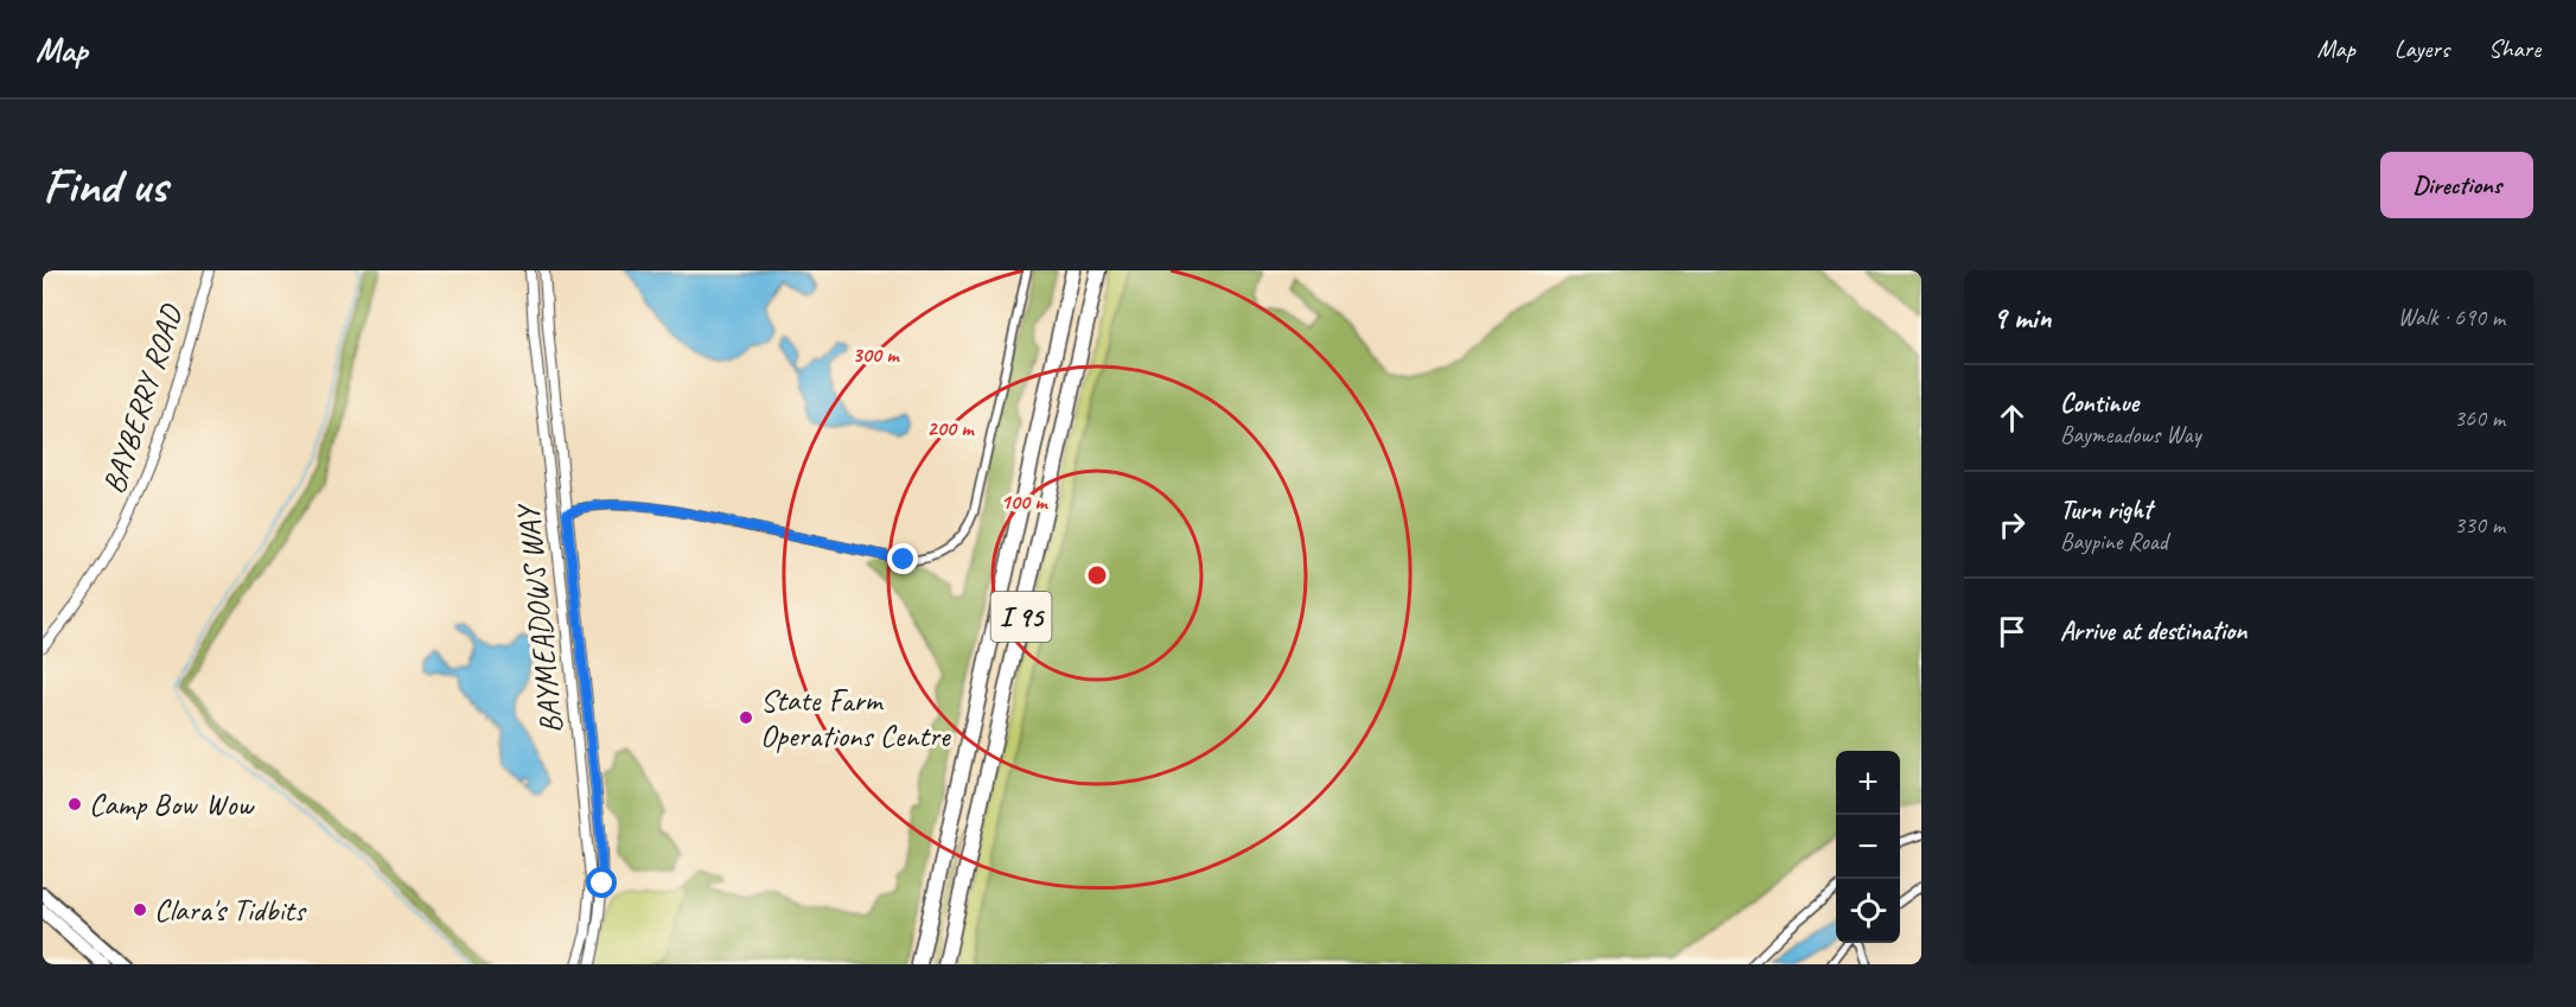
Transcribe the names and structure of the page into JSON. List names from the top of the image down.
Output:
{
  "streets": {
    "highway": ["I 95"],
    "street": ["BAYBERRY ROAD", "BAYMEADOWS WAY"]
  },
  "places": ["State Farm Operations Centre", "Camp Bow Wow", "Clara's Tidbits"],
  "page": {
    "header": "Map",
    "nav": ["Map", "Layers", "Share"],
    "buttons": "Directions",
    "title": "Find us",
    "heading": ["9 min", "Walk · 690 m"],
    "list": [
      ["Continue", "Baymeadows Way", "360 m"],
      ["Turn right", "Baypine Road", "330 m"],
      "Arrive at destination"
    ],
    "map_buttons": ["+", "−"]
  },
  "rings": ["300 m", "200 m", "100 m"]
}
